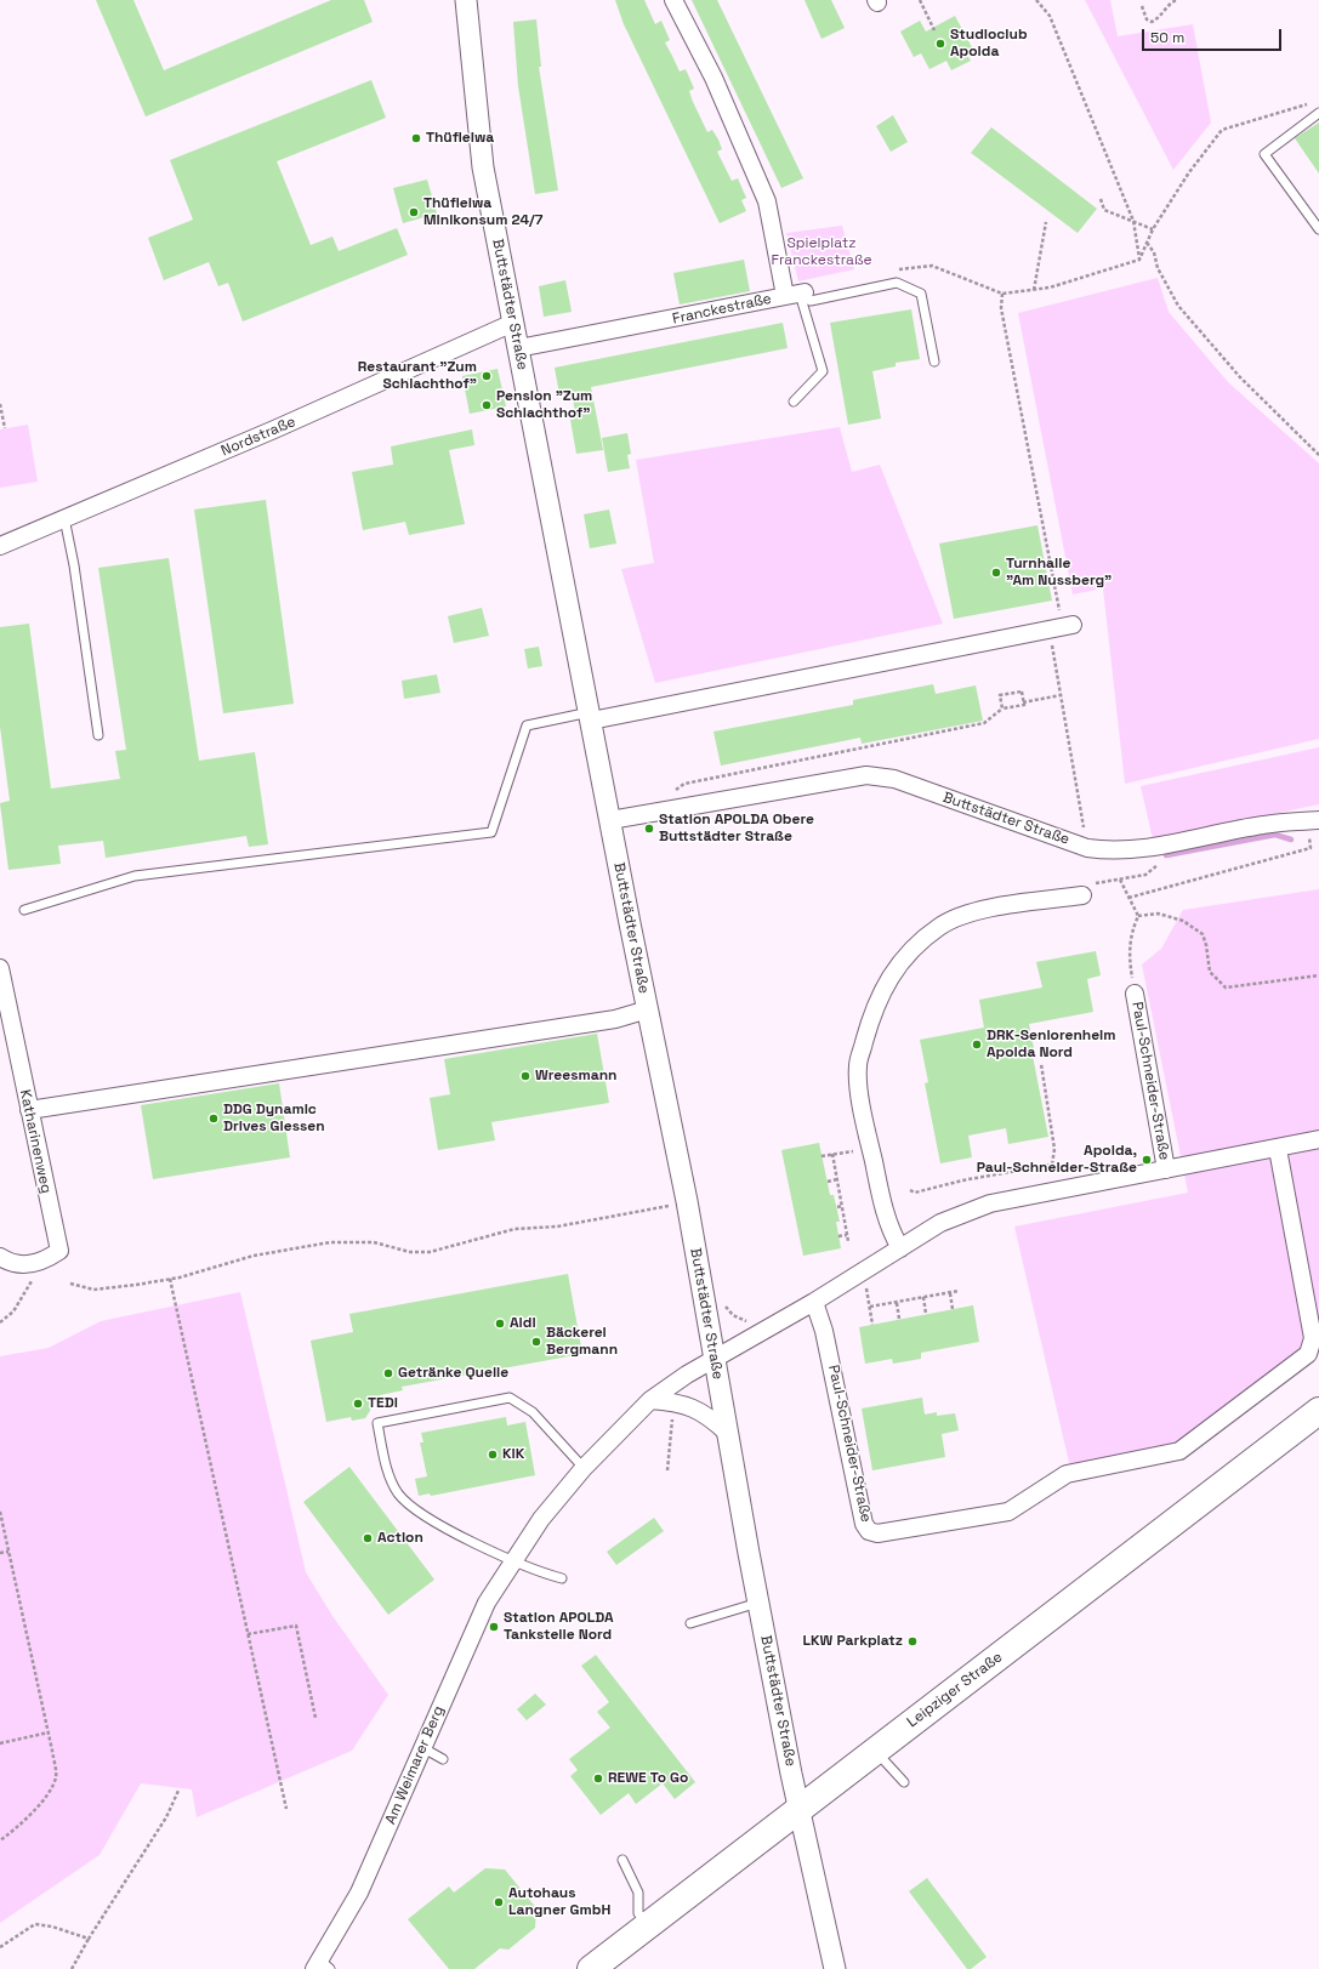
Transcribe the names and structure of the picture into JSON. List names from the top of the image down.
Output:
{
  "streets": {
    "main road": ["Leipziger Straße"],
    "street": [
      "Buttstädter Straße",
      "Franckestraße",
      "Nordstraße",
      "Paul-Schneider-Straße",
      "Katharinenweg",
      "Am Weimarer Berg"
    ]
  },
  "crossings": [
    ["Buttstädter Straße", "Franckestraße"],
    ["Buttstädter Straße", "Nordstraße"],
    ["Buttstädter Straße", "Paul-Schneider-Straße"],
    ["Buttstädter Straße", "Leipziger Straße"],
    ["Buttstädter Straße", "Am Weimarer Berg"],
    ["Paul-Schneider-Straße", "Am Weimarer Berg"]
  ],
  "parks": ["Spielplatz Franckestraße"],
  "places": [
    "Studioclub Apolda",
    "Thüfleiwa",
    "Thüfleiwa Minikonsum 24/7",
    "Restaurant \"Zum Schlachthof\"",
    "Pension \"Zum Schlachthof\"",
    "Turnhalle \"Am Nussberg\"",
    "Station APOLDA Obere Buttstädter Straße",
    "DRK-Seniorenheim Apolda Nord",
    "Wreesmann",
    "DDG Dynamic Drives Giessen",
    "Apolda, Paul-Schneider-Straße",
    "Aldi",
    "Bäckerei Bergmann",
    "Getränke Quelle",
    "TEDi",
    "KiK",
    "Action",
    "Station APOLDA Tankstelle Nord",
    "LKW Parkplatz",
    "REWE To Go",
    "Autohaus Langner GmbH"
  ],
  "scale_bar": "50 m"
}
